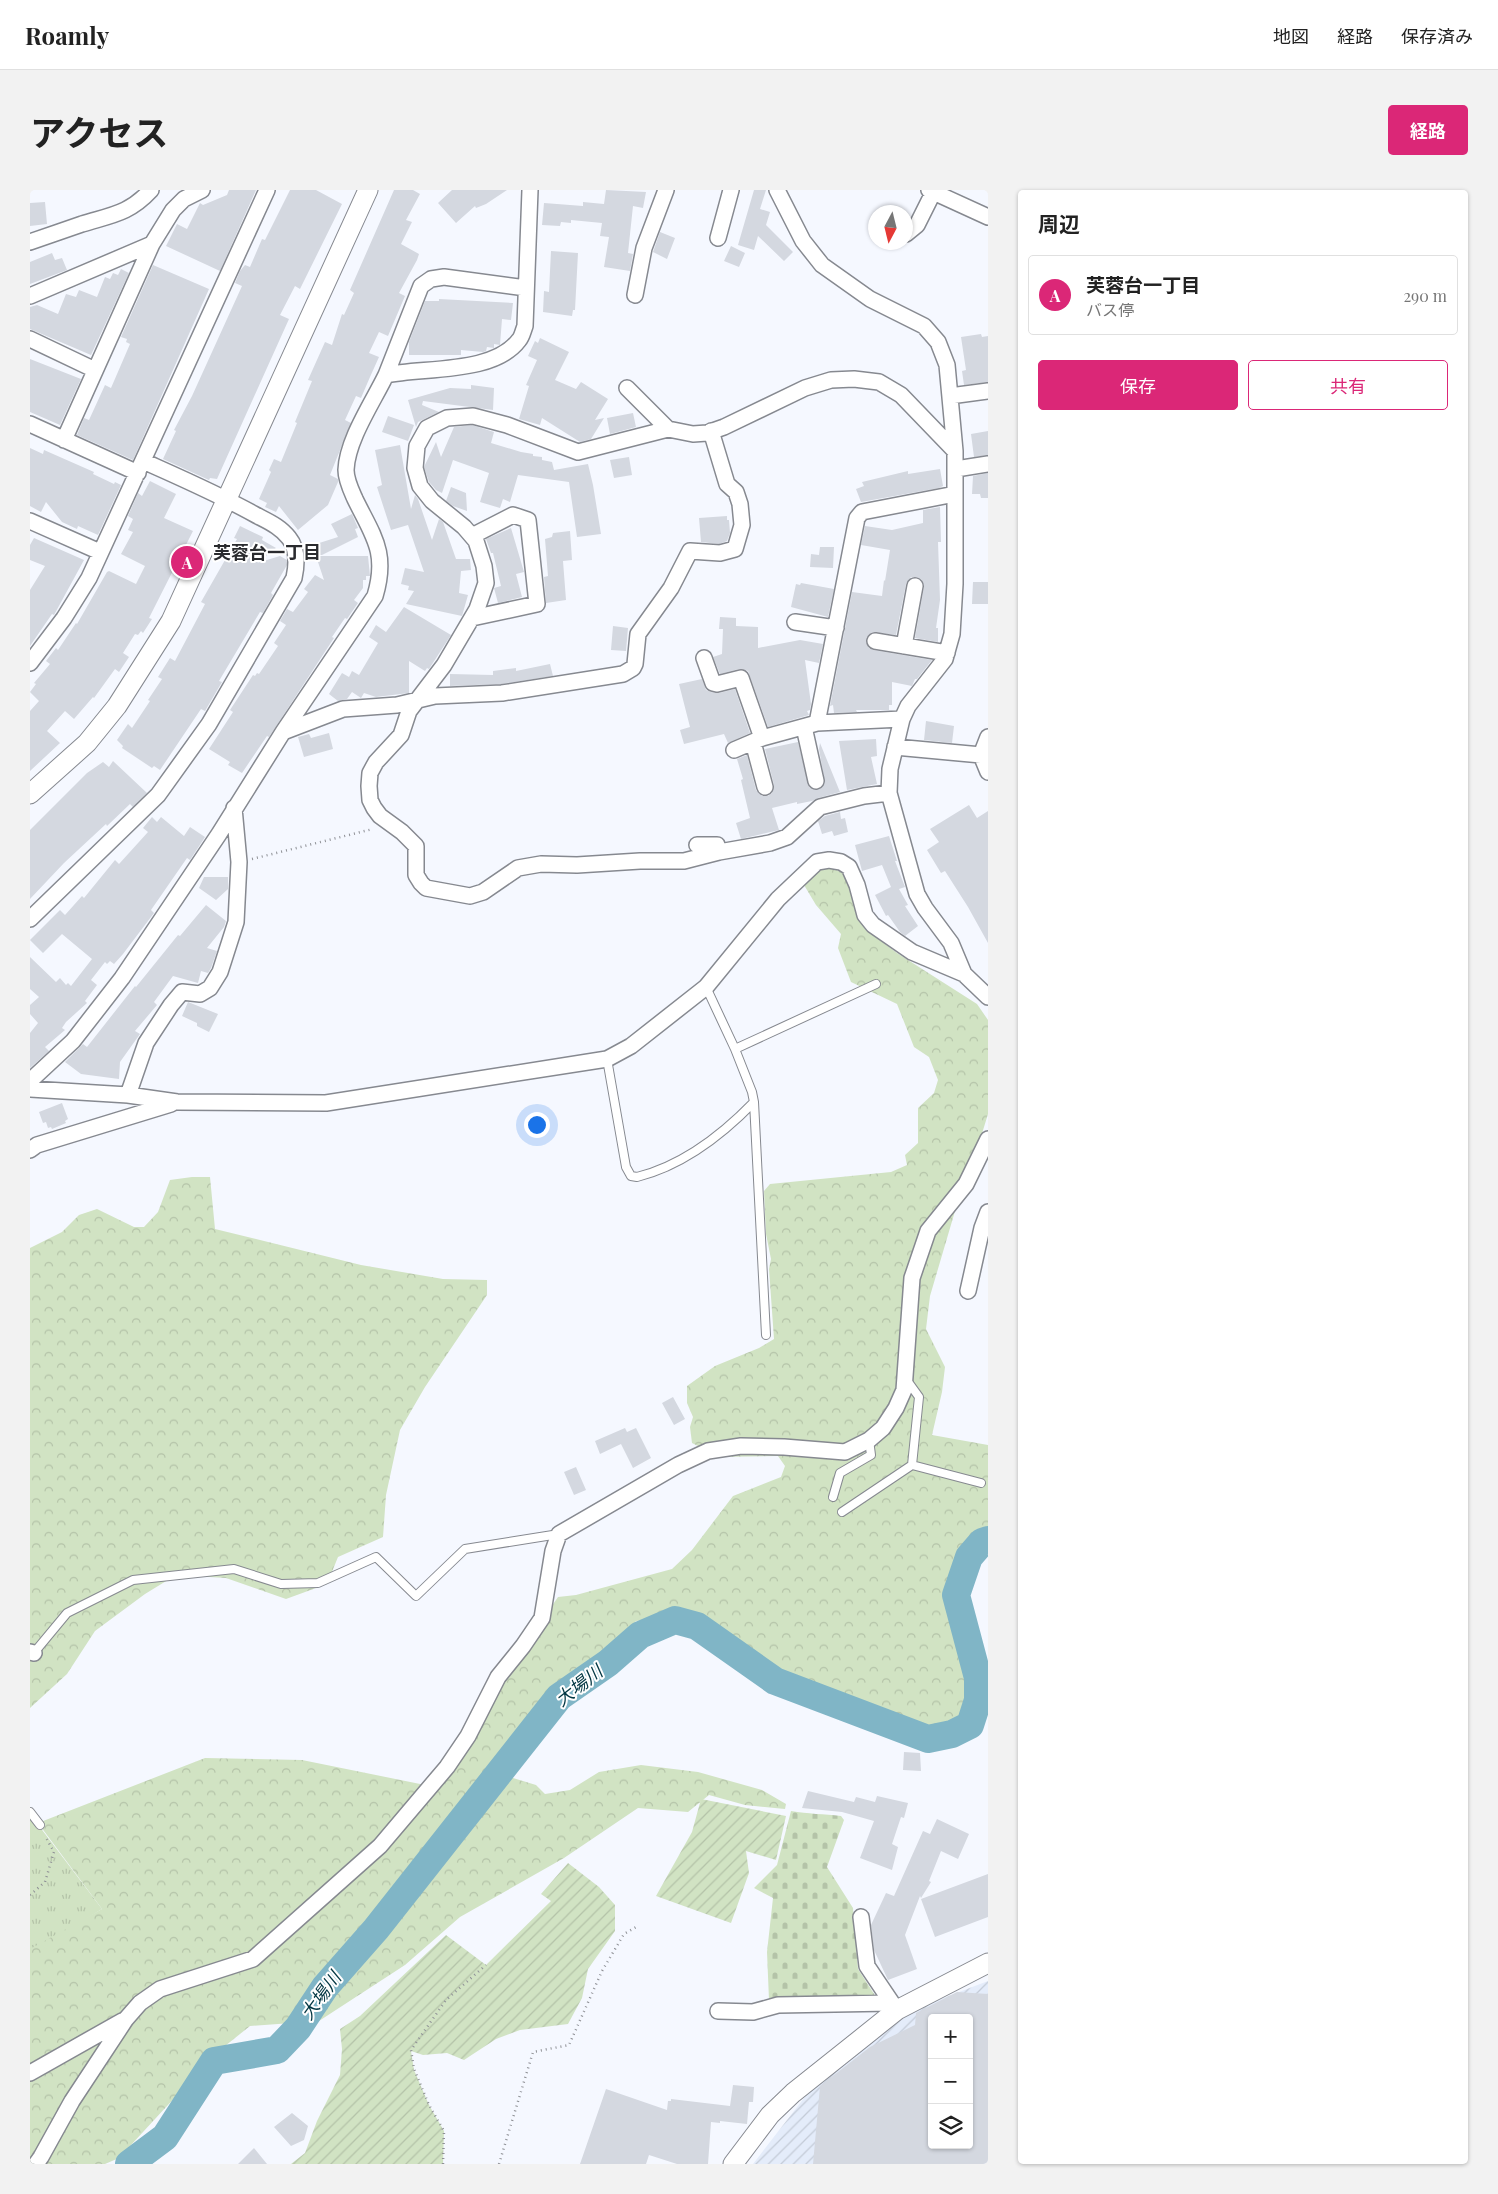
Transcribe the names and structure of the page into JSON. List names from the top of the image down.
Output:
{
  "districts": ["芙蓉台一丁目"],
  "water": ["大場川"],
  "north": "bottom",
  "page": {
    "header": "Roamly",
    "nav": ["地図", "経路", "保存済み"],
    "title": "アクセス",
    "buttons": [
      "経路",
      ["保存", "共有"]
    ],
    "heading": "周辺",
    "list": [
      {
        "mark": "A",
        "name": "芙蓉台一丁目",
        "note": "バス停",
        "value": "290 m"
      }
    ],
    "pins": "A",
    "map_buttons": ["+", "−"]
  }
}
